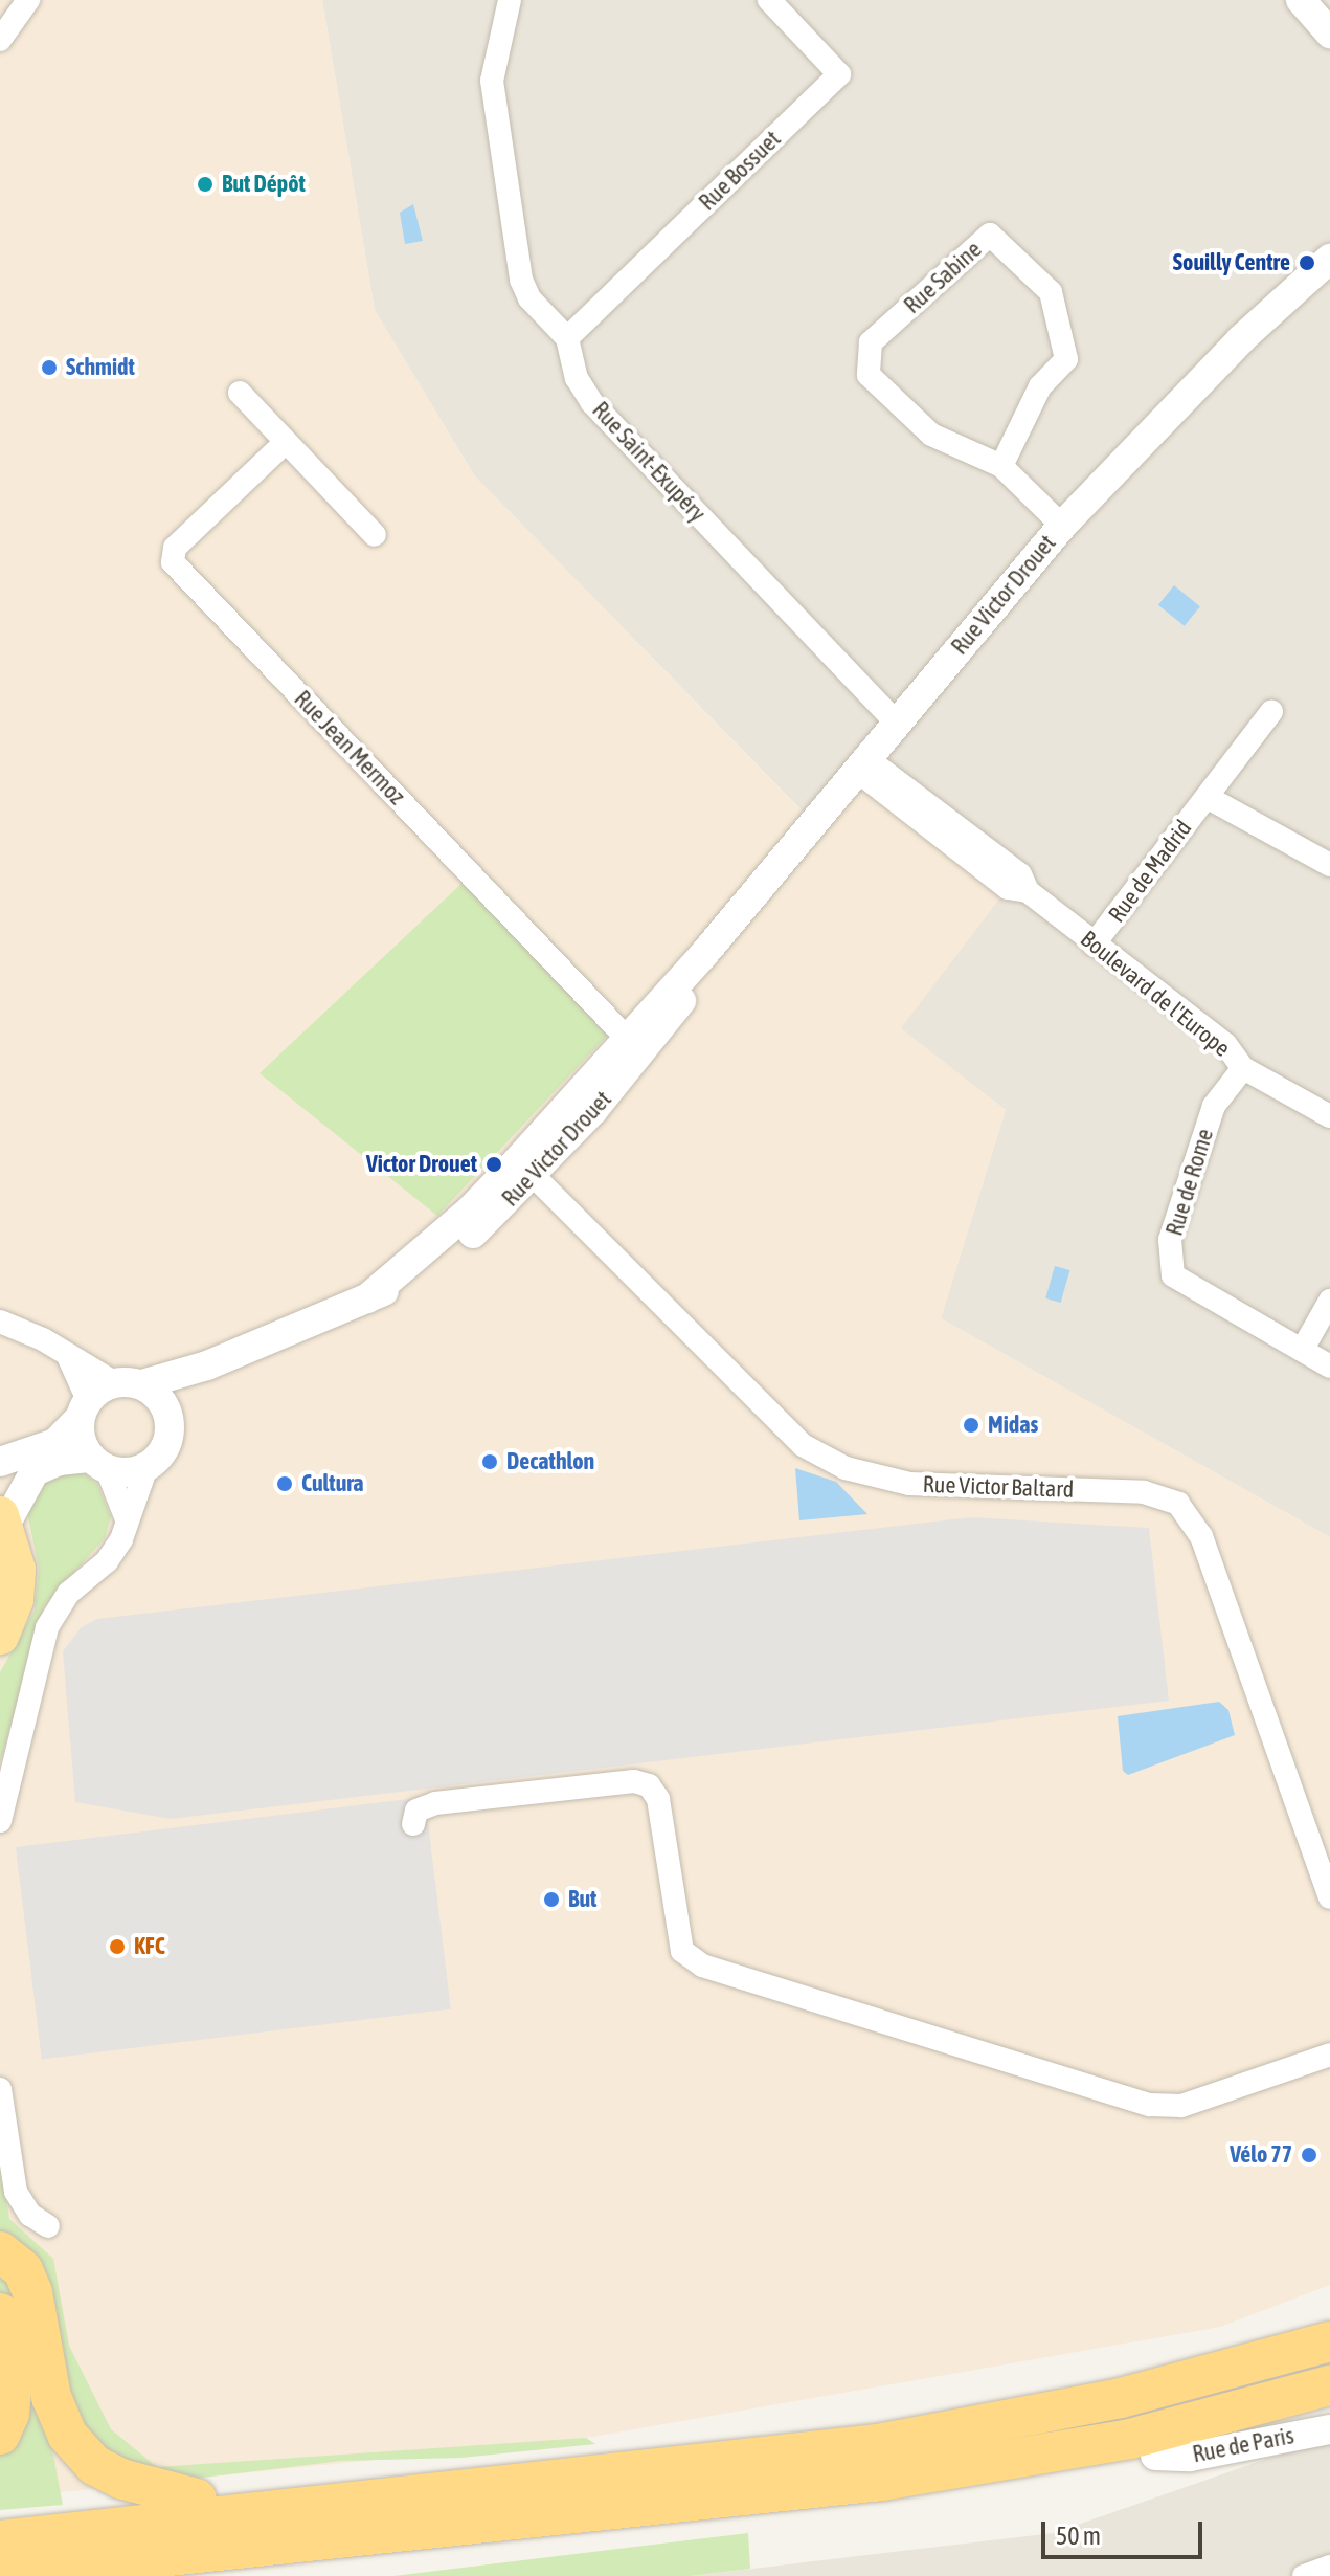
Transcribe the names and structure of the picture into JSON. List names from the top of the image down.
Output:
{
  "streets": {
    "street": [
      "Rue Bossuet",
      "Rue Sabine",
      "Rue Saint-Exupéry",
      "Rue Victor Drouet",
      "Rue Jean Mermoz",
      "Rue de Madrid",
      "Boulevard de l'Europe",
      "Rue de Rome",
      "Rue Victor Baltard",
      "Rue de Paris"
    ]
  },
  "crossings": [
    ["Rue Bossuet", "Rue Saint-Exupéry"],
    ["Rue Sabine", "Rue Victor Drouet"],
    ["Rue Saint-Exupéry", "Rue Victor Drouet"],
    ["Rue Victor Drouet", "Rue Jean Mermoz"],
    ["Rue Victor Drouet", "Boulevard de l'Europe"],
    ["Rue Victor Drouet", "Rue Victor Baltard"],
    ["Rue de Madrid", "Boulevard de l'Europe"],
    ["Boulevard de l'Europe", "Rue de Rome"]
  ],
  "places": [
    "But Dépôt",
    "Souilly Centre",
    "Schmidt",
    "Victor Drouet",
    "Midas",
    "Decathlon",
    "Cultura",
    "But",
    "KFC",
    "Vélo 77"
  ],
  "scale_bar": "50 m"
}
